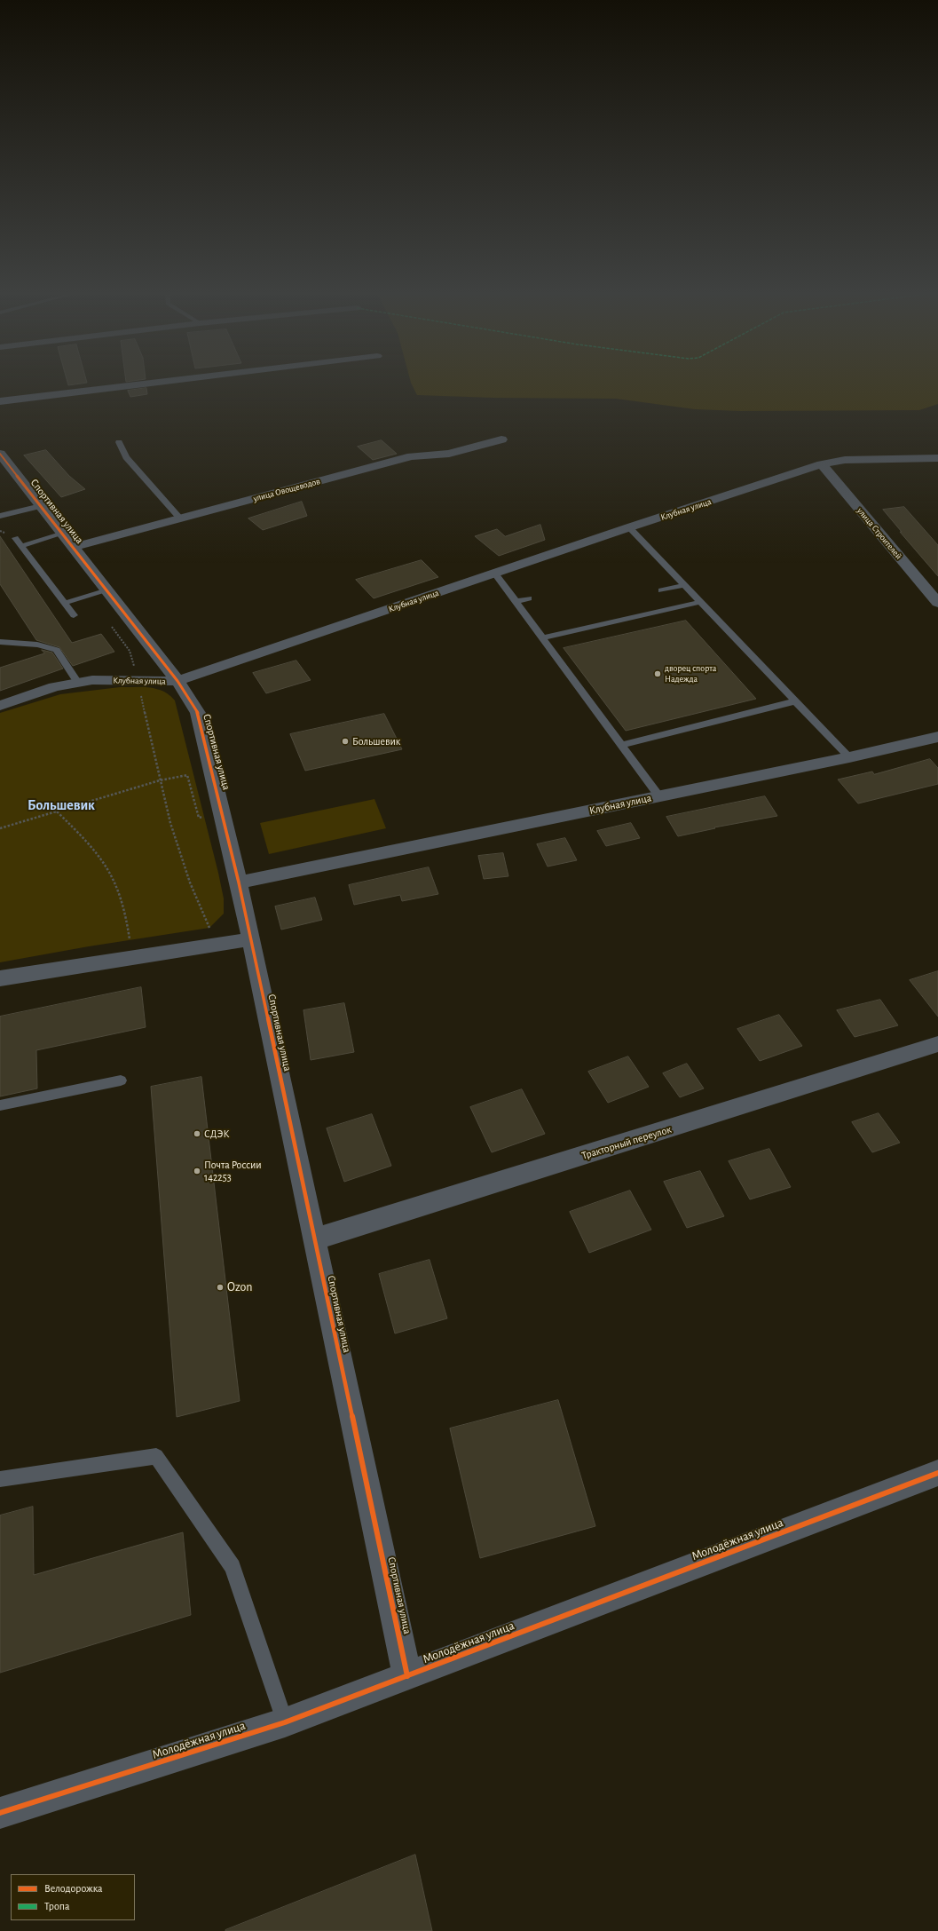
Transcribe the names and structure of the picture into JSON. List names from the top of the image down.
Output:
{
  "streets": {
    "street": [
      "улица Овощеводов",
      "Клубная улица",
      "Спортивная улица",
      "улица Строителей",
      "Тракторный переулок",
      "Молодёжная улица"
    ]
  },
  "crossings": [
    ["улица Овощеводов", "Спортивная улица"],
    ["Клубная улица", "Спортивная улица"],
    ["Клубная улица", "улица Строителей"],
    ["Спортивная улица", "Тракторный переулок"],
    ["Спортивная улица", "Молодёжная улица"]
  ],
  "districts": ["Большевик"],
  "places": [
    "дворец спорта Надежда",
    "Большевик",
    "СДЭК",
    "Почта России 142253",
    "Ozon"
  ],
  "legend": ["Велодорожка", "Тропа"]
}
